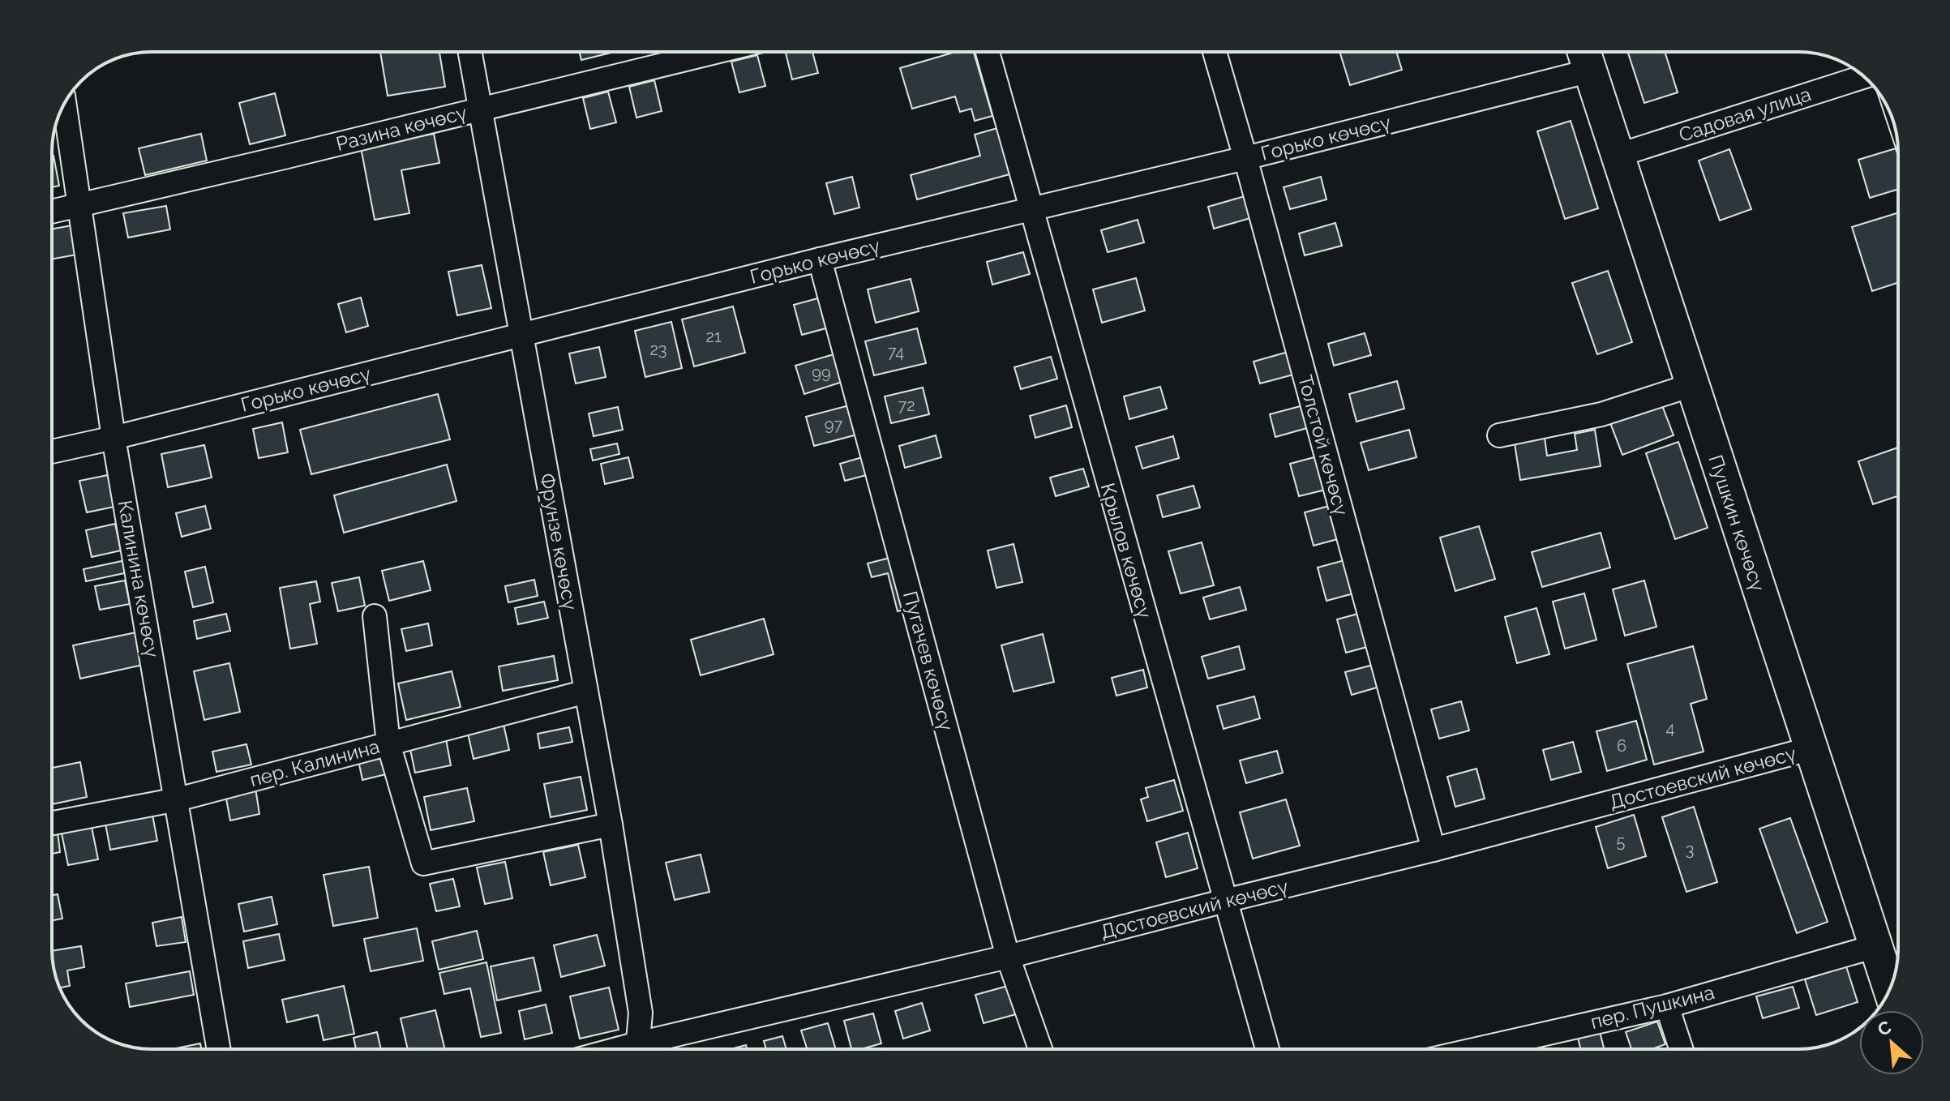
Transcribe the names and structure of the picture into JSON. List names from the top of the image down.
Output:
{
  "streets": {
    "highway": ["Пушкин көчөсү"],
    "street": [
      "Садовая улица",
      "Разина көчөсү",
      "Горько көчөсү",
      "Толстой көчөсү",
      "Фрунзе көчөсү",
      "Крылов көчөсү",
      "Калинина көчөсү",
      "Пугачев көчөсү",
      "пер. Калинина",
      "Достоевский көчөсү",
      "пер. Пушкина"
    ]
  },
  "crossings": [
    ["Садовая улица", "Пушкин көчөсү"],
    ["Разина көчөсү", "Фрунзе көчөсү"],
    ["Разина көчөсү", "Калинина көчөсү"],
    ["Горько көчөсү", "Толстой көчөсү"],
    ["Горько көчөсү", "Пушкин көчөсү"],
    ["Горько көчөсү", "Фрунзе көчөсү"],
    ["Горько көчөсү", "Крылов көчөсү"],
    ["Горько көчөсү", "Калинина көчөсү"],
    ["Горько көчөсү", "Пугачев көчөсү"],
    ["Толстой көчөсү", "Достоевский көчөсү"],
    ["Пушкин көчөсү", "Достоевский көчөсү"],
    ["Пушкин көчөсү", "пер. Пушкина"],
    ["Фрунзе көчөсү", "пер. Калинина"],
    ["Крылов көчөсү", "Достоевский көчөсү"],
    ["Калинина көчөсү", "пер. Калинина"],
    ["Пугачев көчөсү", "Достоевский көчөсү"]
  ],
  "house_numbers": [
    "21",
    "23",
    "74",
    "99",
    "72",
    "97",
    "4",
    "6",
    "5",
    "3"
  ],
  "north": "top left"
}
